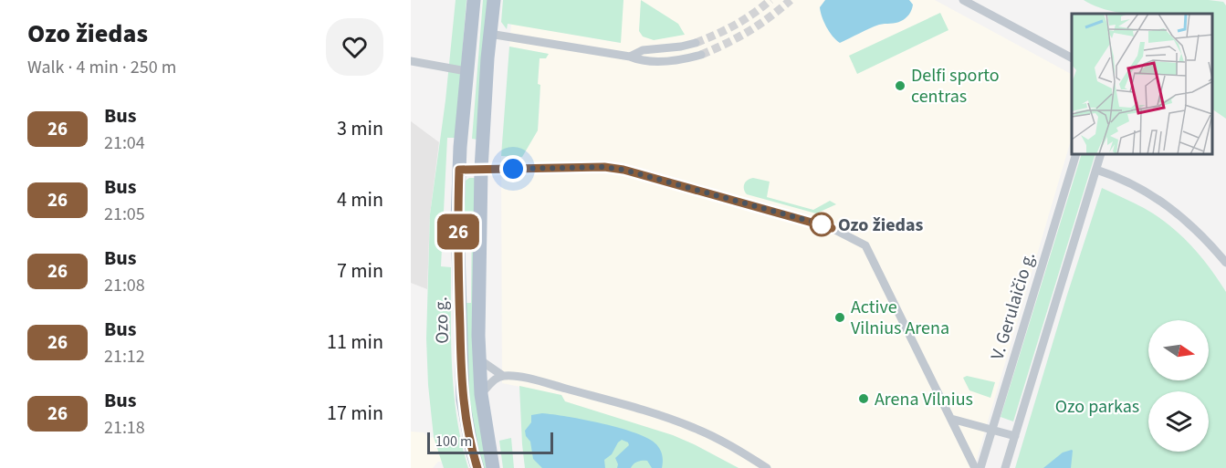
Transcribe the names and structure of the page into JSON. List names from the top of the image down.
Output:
{
  "streets": {
    "main road": ["Ozo g."],
    "street": ["V. Gerulaičio g."]
  },
  "parks": ["Ozo parkas"],
  "places": [
    "Delfi sporto centras",
    "Ozo žiedas",
    "Active Vilnius Arena",
    "Arena Vilnius"
  ],
  "lines": ["bus line 26"],
  "scale_bar": "100 m",
  "north": "right",
  "page": {
    "heading": ["Ozo žiedas", "Walk · 4 min · 250 m"],
    "on_map": "26",
    "list": [
      {
        "mark": "26",
        "name": "Bus",
        "note": "21:04",
        "value": "3 min"
      },
      {
        "mark": "26",
        "name": "Bus",
        "note": "21:05",
        "value": "4 min"
      },
      {
        "mark": "26",
        "name": "Bus",
        "note": "21:08",
        "value": "7 min"
      },
      {
        "mark": "26",
        "name": "Bus",
        "note": "21:12",
        "value": "11 min"
      },
      {
        "mark": "26",
        "name": "Bus",
        "note": "21:18",
        "value": "17 min"
      }
    ],
    "scale": "100 m"
  }
}
